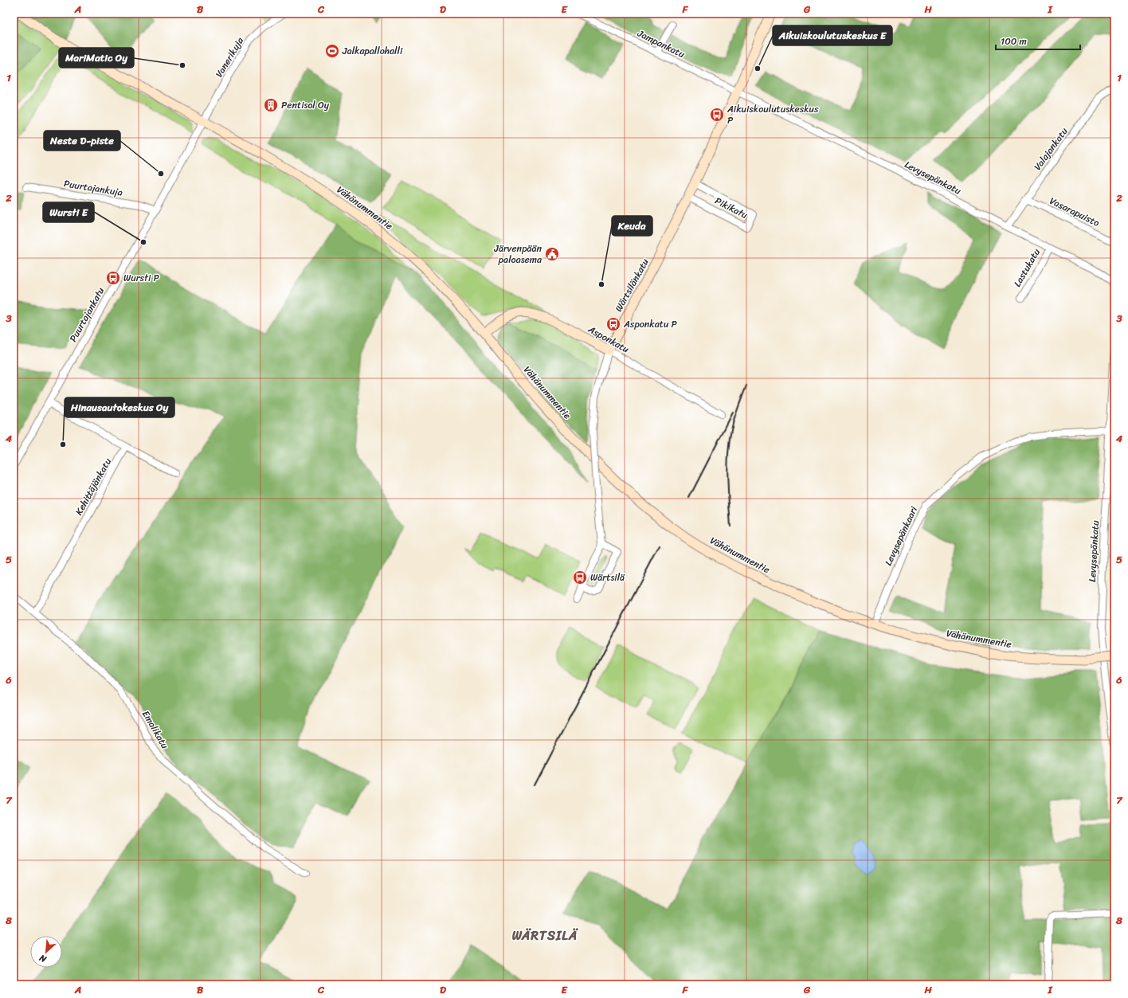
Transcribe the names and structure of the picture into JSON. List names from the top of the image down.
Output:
{
  "streets": {
    "main road": ["Vähänummentie", "Wärtsilänkatu", "Asponkatu"],
    "street": [
      "Jampankatu",
      "Vanerikuja",
      "Valajankatu",
      "Levysepänkatu",
      "Puurtajankuja",
      "Pikikatu",
      "Vasarapuisto",
      "Lastukatu",
      "Puurtajankatu",
      "Kehittäjänkatu",
      "Levysepänkaari",
      "Emalikatu"
    ]
  },
  "crossings": [
    ["Jampankatu", "Levysepänkatu"],
    ["Jampankatu", "Wärtsilänkatu"],
    ["Vanerikuja", "Vähänummentie"],
    ["Vanerikuja", "Puurtajankatu"],
    ["Valajankatu", "Levysepänkatu"],
    ["Valajankatu", "Vasarapuisto"],
    ["Levysepänkatu", "Lastukatu"],
    ["Levysepänkatu", "Wärtsilänkatu"],
    ["Levysepänkatu", "Levysepänkaari"],
    ["Puurtajankuja", "Puurtajankatu"],
    ["Vähänummentie", "Puurtajankatu"],
    ["Vähänummentie", "Asponkatu"],
    ["Vähänummentie", "Levysepänkaari"],
    ["Pikikatu", "Wärtsilänkatu"],
    ["Wärtsilänkatu", "Asponkatu"],
    ["Kehittäjänkatu", "Emalikatu"]
  ],
  "districts": ["WÄRTSILÄ"],
  "places": {
    "sports": ["Jalkapallohalli"],
    "other": [
      "MariMatic Oy",
      "Aikuiskoulutuskeskus E",
      "Neste D-piste",
      "Wursti E",
      "Keuda",
      "Hinausautokeskus Oy"
    ],
    "building": ["Pentisol Oy"],
    "bus stop": [
      "Aikuiskoulutuskeskus P",
      "Wursti P",
      "Asponkatu P",
      "Wärtsilä"
    ],
    "public building": ["Järvenpään paloasema"]
  },
  "scale_bar": "100 m",
  "north": "bottom left",
  "grid": {
    "columns": [
      "A",
      "B",
      "C",
      "D",
      "E",
      "F",
      "G",
      "H",
      "I"
    ],
    "rows": [
      "1",
      "2",
      "3",
      "4",
      "5",
      "6",
      "7",
      "8"
    ]
  }
}
